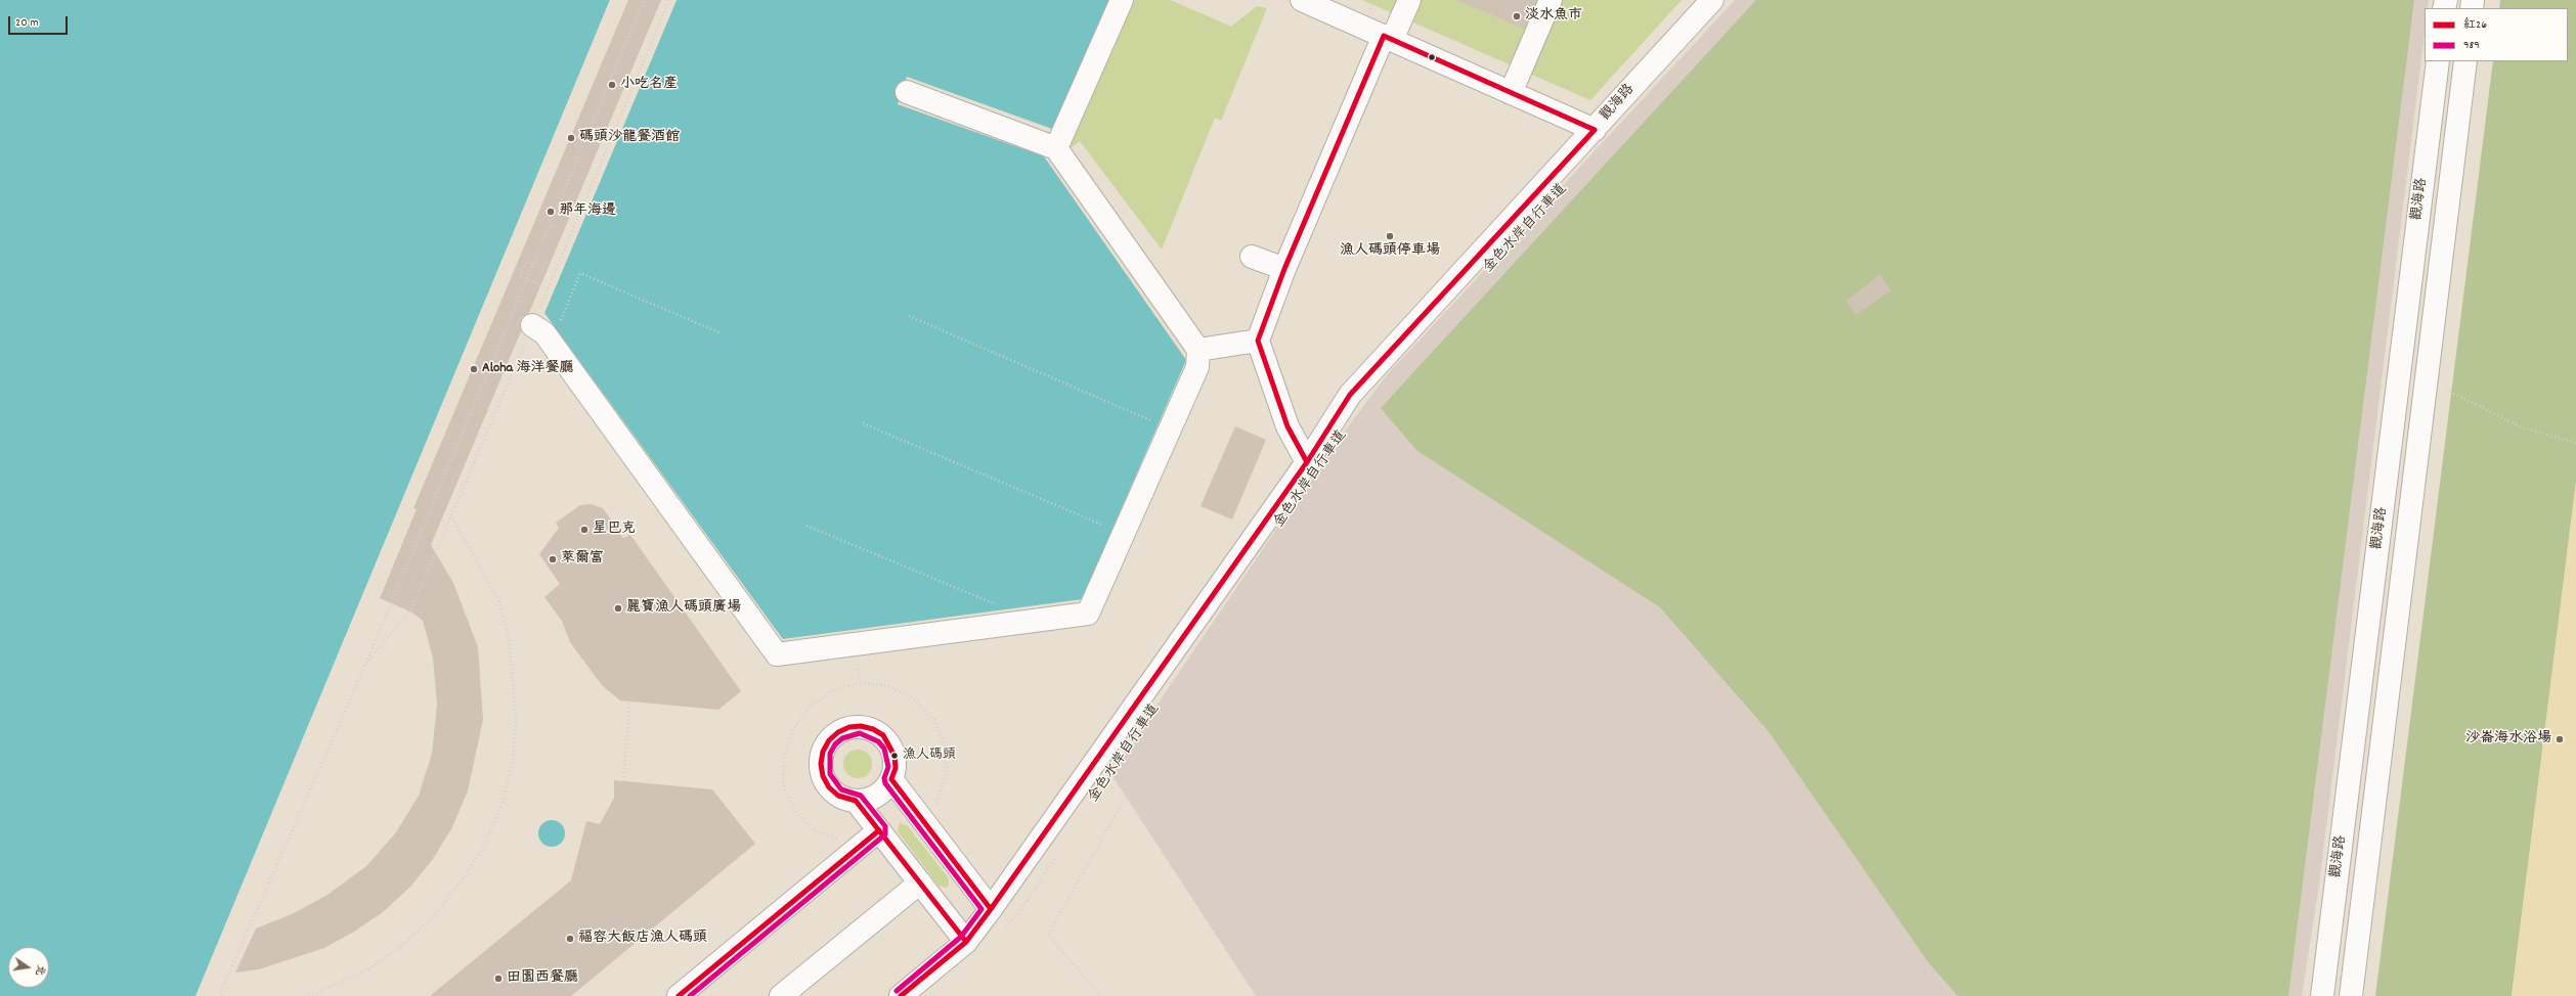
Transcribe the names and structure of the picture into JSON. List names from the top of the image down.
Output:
{
  "streets": {
    "street": ["觀海路"]
  },
  "places": [
    "淡水魚市",
    "小吃名產",
    "碼頭沙龍餐酒館",
    "那年海邊",
    "漁人碼頭停車場",
    "Aloha 海洋餐廳",
    "星巴克",
    "萊爾富",
    "麗寶漁人碼頭廣場",
    "沙崙海水浴場",
    "漁人碼頭",
    "福容大飯店漁人碼頭",
    "田園西餐廳"
  ],
  "lines": ["transit line 紅26", "transit line 989"],
  "legend": ["紅26", "989"],
  "scale_bar": "20 m",
  "north": "right"
}
